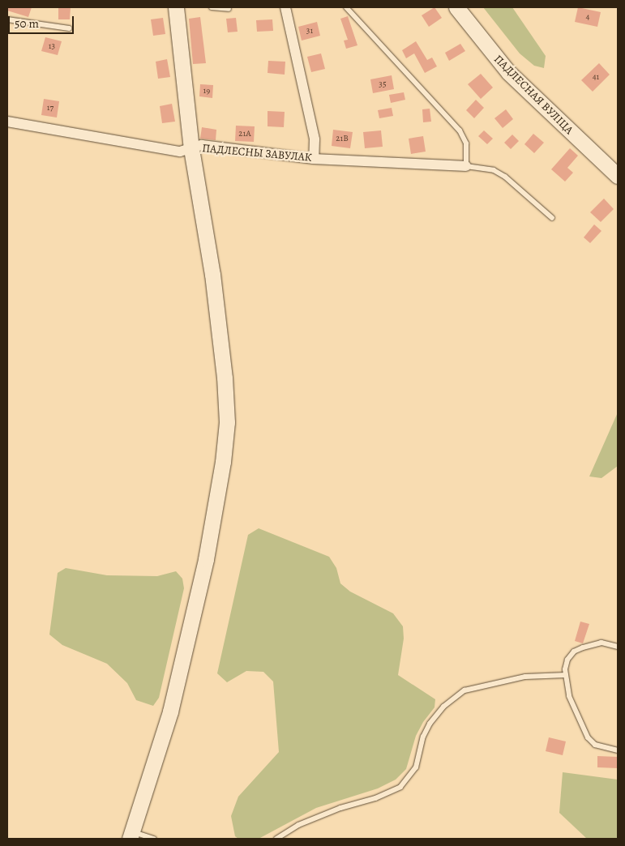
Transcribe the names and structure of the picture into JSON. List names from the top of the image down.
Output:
{
  "streets": {
    "street": ["ПАДЛЕСНАЯ ВУЛІЦА", "ПАДЛЕСНЫ ЗАВУЛАК"]
  },
  "house_numbers": [
    "4",
    "31",
    "13",
    "41",
    "35",
    "19",
    "17",
    "21А",
    "21В"
  ],
  "scale_bar": "50 m"
}
